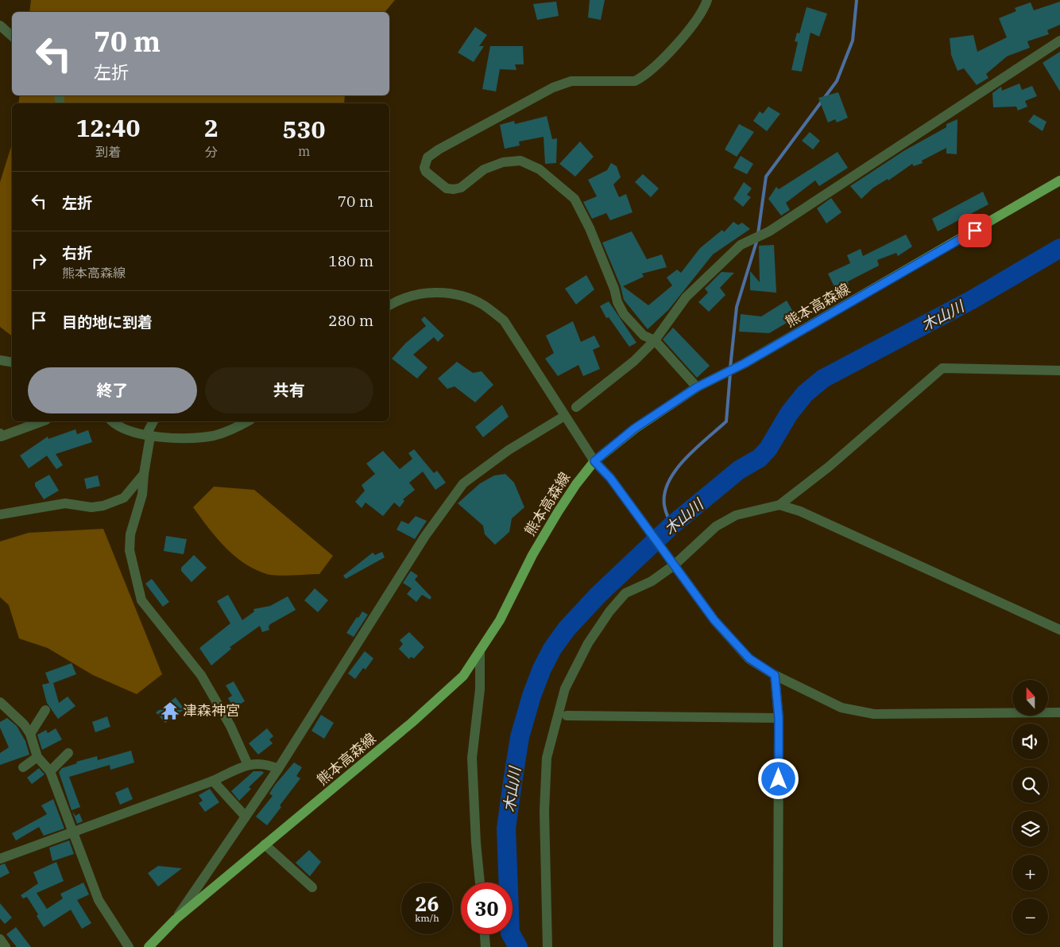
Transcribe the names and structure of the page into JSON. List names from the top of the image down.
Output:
{
  "streets": {
    "main road": ["熊本高森線"]
  },
  "water": ["木山川"],
  "places": {
    "temple": ["津森神宮"]
  },
  "north": "top",
  "page": {
    "turn": ["70 m", "左折"],
    "eta": [
      "12:40",
      "到着",
      "2",
      "分",
      "530",
      "m"
    ],
    "list": [
      {
        "name": "左折",
        "value": "70 m"
      },
      {
        "name": "右折",
        "note": "熊本高森線",
        "value": "180 m"
      },
      {
        "name": "目的地に到着",
        "value": "280 m"
      }
    ],
    "buttons": ["終了", "共有"],
    "map_buttons": ["+", "−"],
    "speed": "26 km/h",
    "limit": "30"
  }
}
